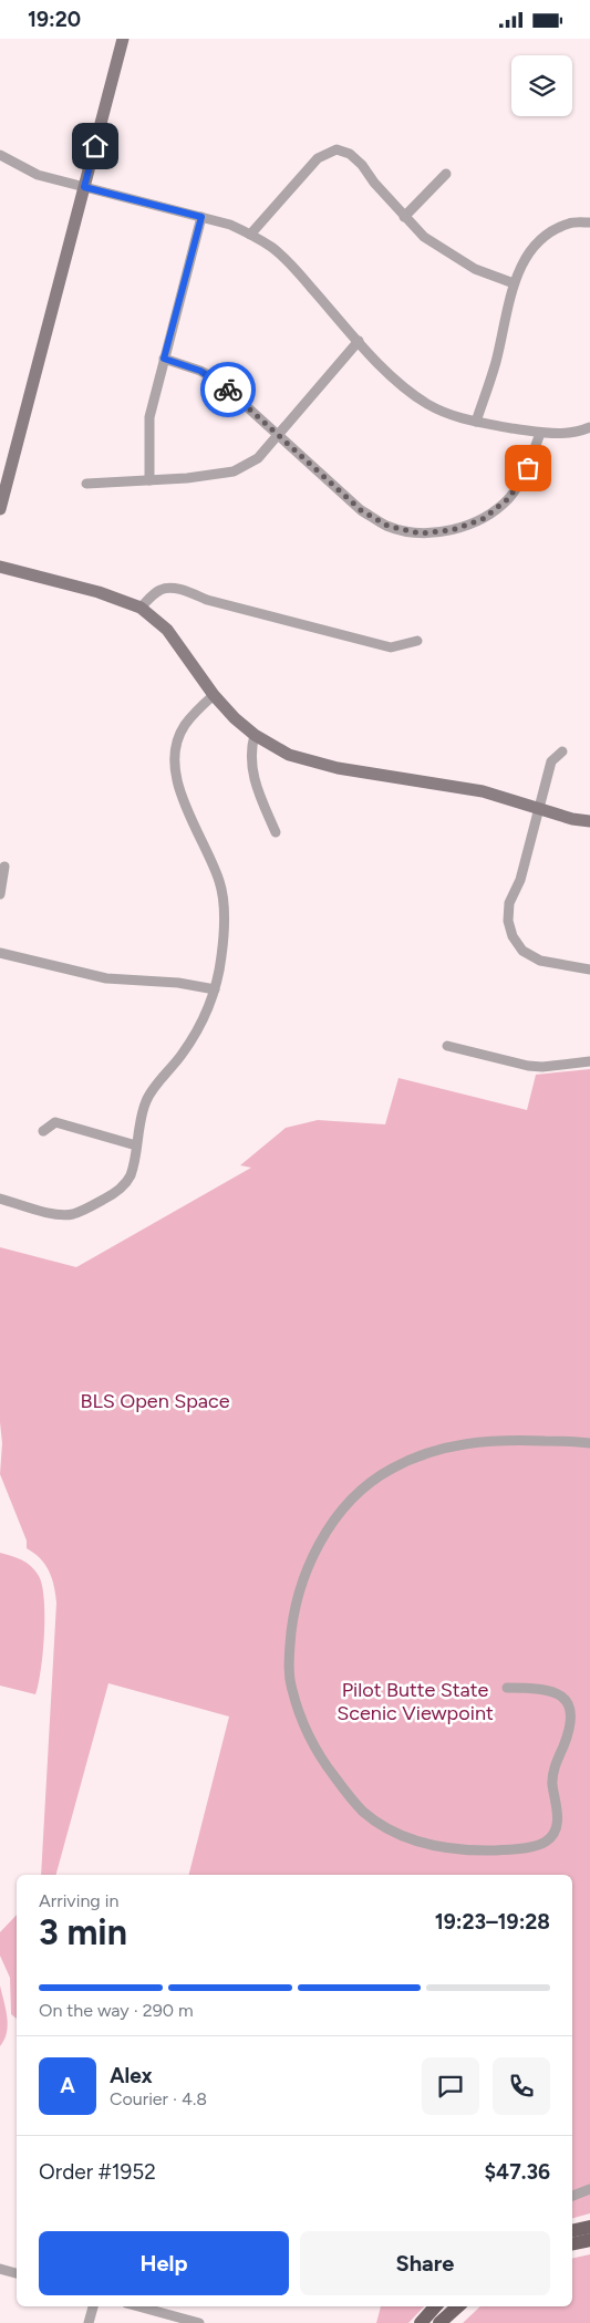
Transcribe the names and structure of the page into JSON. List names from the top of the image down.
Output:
{
  "parks": ["BLS Open Space", "Pilot Butte State Scenic Viewpoint"],
  "page": {
    "status": "19:20",
    "heading": ["3 min", "Arriving in", "19:23–19:28"],
    "panel": [
      "Alex",
      "Courier · 4.8",
      "Order #1952",
      "$47.36"
    ],
    "bar": "On the way · 290 m",
    "round": "A",
    "buttons": ["Help", "Share"]
  }
}
